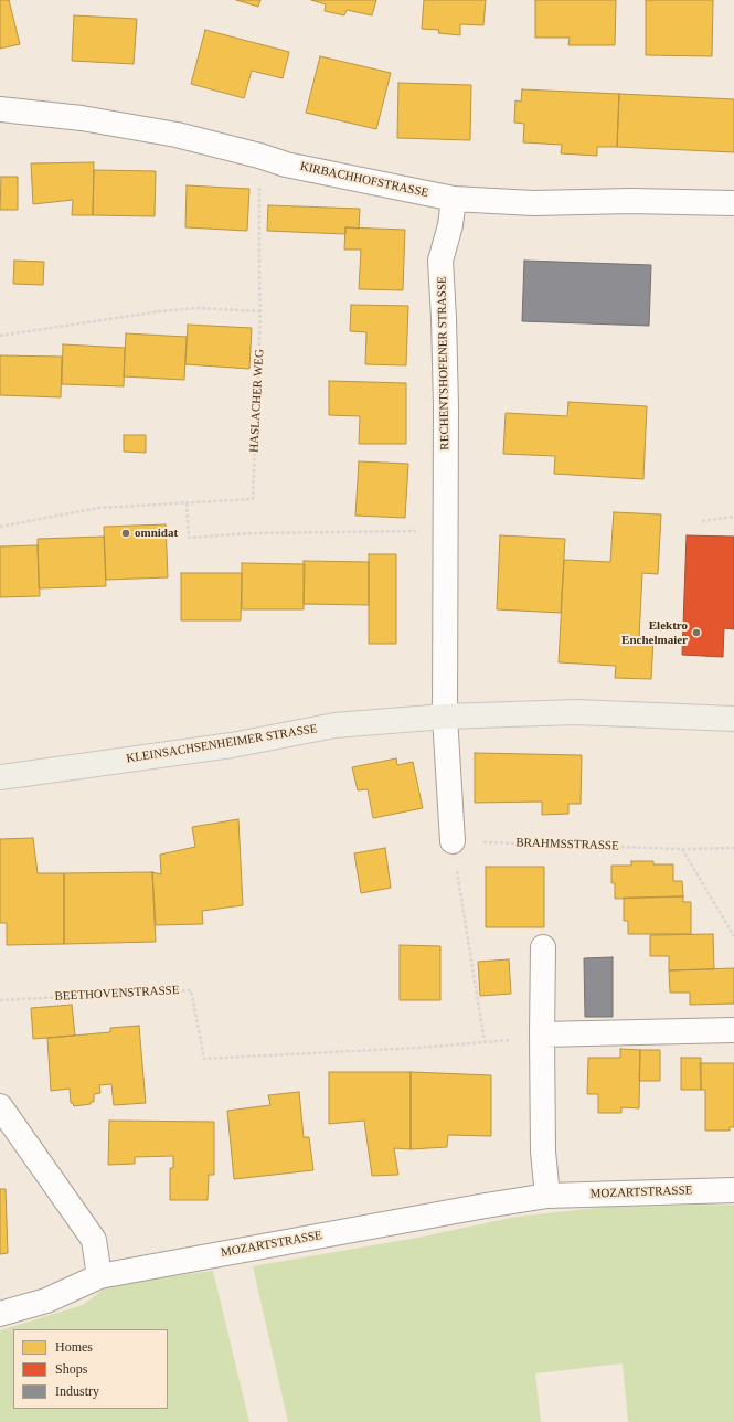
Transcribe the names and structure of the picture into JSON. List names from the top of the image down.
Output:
{
  "streets": {
    "main road": ["KLEINSACHSENHEIMER STRASSE"],
    "street": ["KIRBACHHOFSTRASSE", "RECHENTSHOFENER STRASSE", "MOZARTSTRASSE"],
    "path": ["HASLACHER WEG", "BRAHMSSTRASSE", "BEETHOVENSTRASSE"]
  },
  "crossings": [
    ["KIRBACHHOFSTRASSE", "RECHENTSHOFENER STRASSE"],
    ["RECHENTSHOFENER STRASSE", "KLEINSACHSENHEIMER STRASSE"]
  ],
  "places": ["omnidat", "Elektro Enchelmaier"],
  "legend": ["Homes", "Shops", "Industry"]
}
